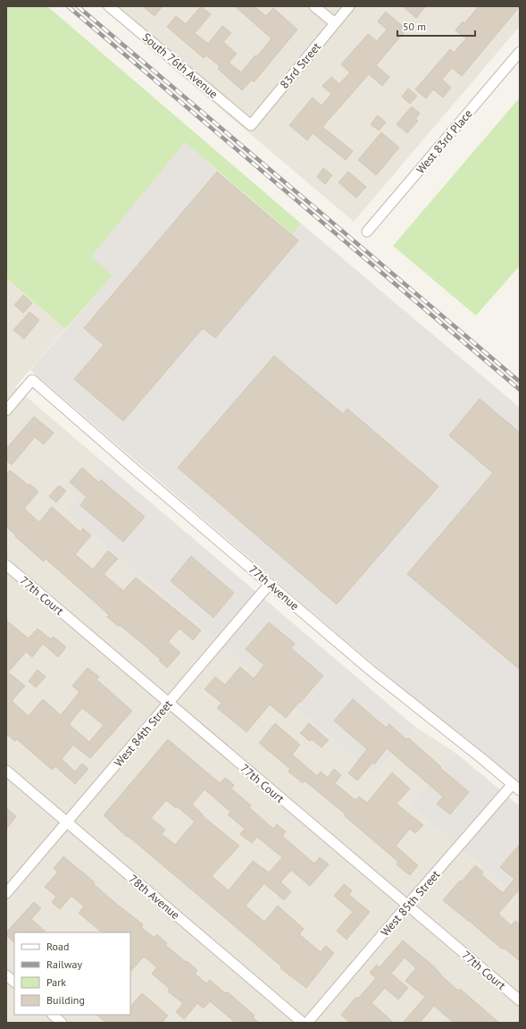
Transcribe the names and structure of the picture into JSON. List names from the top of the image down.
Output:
{
  "streets": {
    "street": [
      "South 76th Avenue",
      "83rd Street",
      "West 83rd Place",
      "77th Avenue",
      "77th Court",
      "West 84th Street",
      "78th Avenue",
      "West 85th Street"
    ]
  },
  "crossings": [
    ["South 76th Avenue", "83rd Street"],
    ["77th Avenue", "West 84th Street"],
    ["77th Avenue", "West 85th Street"],
    ["77th Court", "West 84th Street"],
    ["77th Court", "West 85th Street"],
    ["West 84th Street", "78th Avenue"]
  ],
  "legend": [
    "Road",
    "Railway",
    "Park",
    "Building"
  ],
  "scale_bar": "50 m"
}
